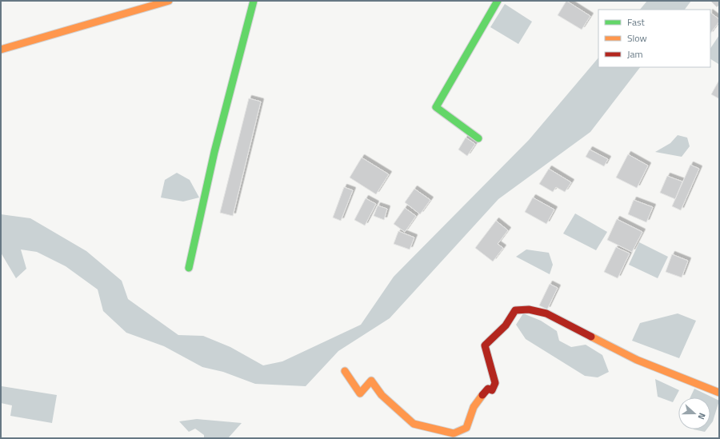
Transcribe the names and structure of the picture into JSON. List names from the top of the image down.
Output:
{
  "legend": ["Fast", "Slow", "Jam"],
  "north": "right"
}
